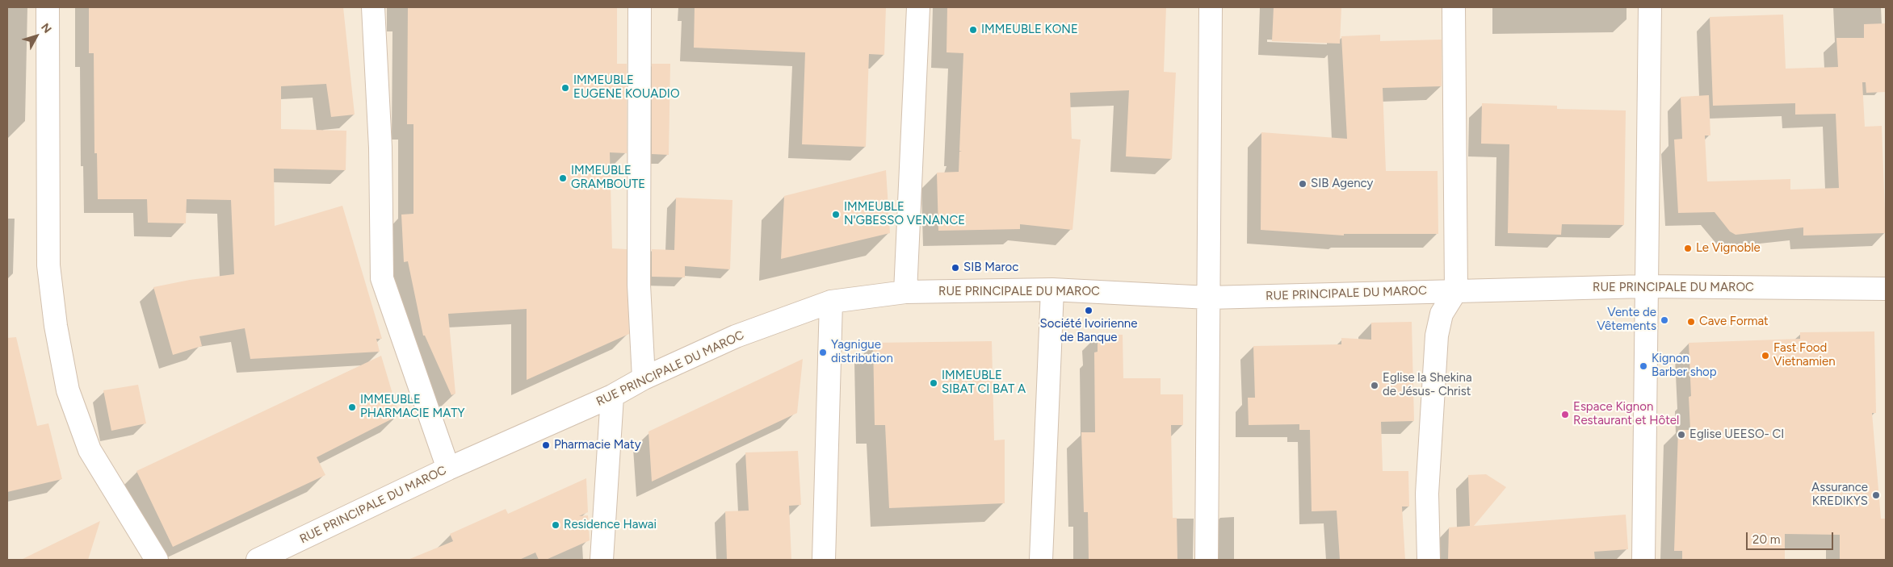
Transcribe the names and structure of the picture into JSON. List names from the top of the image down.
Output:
{
  "streets": {
    "street": ["RUE PRINCIPALE DU MAROC"]
  },
  "places": [
    "IMMEUBLE KONE",
    "IMMEUBLE EUGENE KOUADIO",
    "IMMEUBLE GRAMBOUTE",
    "SIB Agency",
    "IMMEUBLE N'GBESSO VENANCE",
    "Le Vignoble",
    "SIB Maroc",
    "Société Ivoirienne de Banque",
    "Vente de Vêtements",
    "Cave Format",
    "Yagnigue distribution",
    "Fast Food Vietnamien",
    "Kignon Barber shop",
    "IMMEUBLE SIBAT CI BAT A",
    "Eglise la Shekina de Jésus- Christ",
    "IMMEUBLE PHARMACIE MATY",
    "Espace Kignon Restaurant et Hôtel",
    "Eglise UEESO- CI",
    "Pharmacie Maty",
    "Assurance KREDIKYS",
    "Residence Hawai"
  ],
  "scale_bar": "20 m",
  "north": "top right"
}
